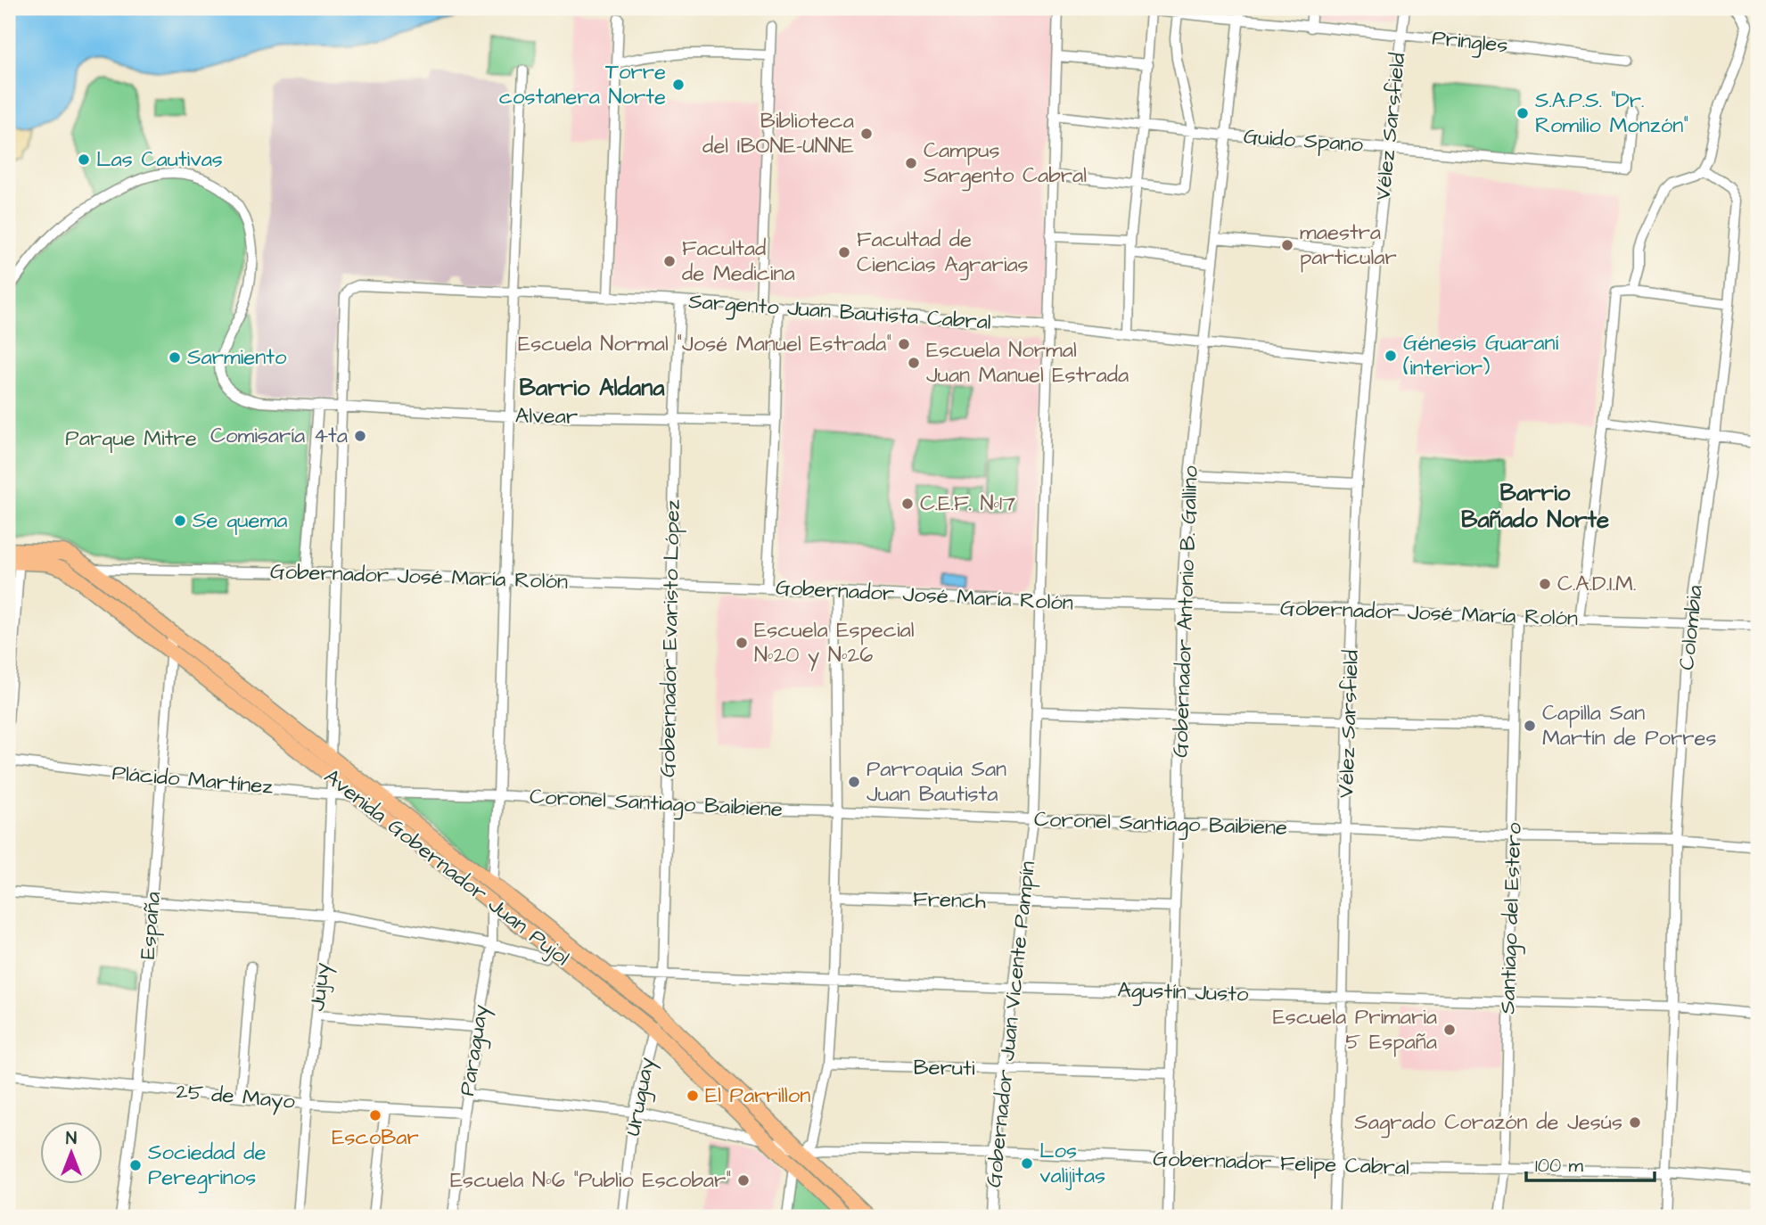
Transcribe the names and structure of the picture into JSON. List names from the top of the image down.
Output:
{
  "streets": {
    "main road": ["Avenida Gobernador Juan Pujol"],
    "street": [
      "Pringles",
      "Vélez Sarsfield",
      "Guido Spano",
      "Sargento Juan Bautista Cabral",
      "Alvear",
      "Gobernador José María Rolón",
      "Gobernador Antonio B. Gallino",
      "Colombia",
      "Gobernador Evaristo López",
      "Plácido Martínez",
      "Coronel Santiago Baibiene",
      "French",
      "Santiago del Estero",
      "España",
      "Jujuy",
      "Agustín Justo",
      "Gobernador Juan Vicente Pampín",
      "Paraguay",
      "Beruti",
      "25 de Mayo",
      "Uruguay",
      "Gobernador Felipe Cabral"
    ]
  },
  "crossings": [
    ["Pringles", "Vélez Sarsfield"],
    ["Pringles", "Gobernador Antonio B. Gallino"],
    ["Vélez Sarsfield", "Guido Spano"],
    ["Vélez Sarsfield", "Sargento Juan Bautista Cabral"],
    ["Vélez Sarsfield", "Gobernador José María Rolón"],
    ["Vélez Sarsfield", "Coronel Santiago Baibiene"],
    ["Vélez Sarsfield", "Agustín Justo"],
    ["Vélez Sarsfield", "Gobernador Felipe Cabral"],
    ["Guido Spano", "Gobernador Antonio B. Gallino"],
    ["Guido Spano", "Gobernador Juan Vicente Pampín"],
    ["Sargento Juan Bautista Cabral", "Gobernador Antonio B. Gallino"],
    ["Sargento Juan Bautista Cabral", "Gobernador Evaristo López"],
    ["Sargento Juan Bautista Cabral", "Jujuy"],
    ["Sargento Juan Bautista Cabral", "Gobernador Juan Vicente Pampín"],
    ["Sargento Juan Bautista Cabral", "Paraguay"],
    ["Alvear", "Gobernador Evaristo López"],
    ["Alvear", "Jujuy"],
    ["Alvear", "Paraguay"],
    ["Gobernador José María Rolón", "Gobernador Antonio B. Gallino"],
    ["Gobernador José María Rolón", "Colombia"],
    ["Gobernador José María Rolón", "Gobernador Evaristo López"],
    ["Gobernador José María Rolón", "Avenida Gobernador Juan Pujol"],
    ["Gobernador José María Rolón", "Santiago del Estero"],
    ["Gobernador José María Rolón", "Jujuy"],
    ["Gobernador José María Rolón", "Gobernador Juan Vicente Pampín"],
    ["Gobernador José María Rolón", "Paraguay"],
    ["Gobernador Antonio B. Gallino", "Coronel Santiago Baibiene"],
    ["Gobernador Antonio B. Gallino", "French"],
    ["Gobernador Antonio B. Gallino", "Agustín Justo"],
    ["Gobernador Antonio B. Gallino", "Beruti"],
    ["Gobernador Antonio B. Gallino", "Gobernador Felipe Cabral"],
    ["Colombia", "Coronel Santiago Baibiene"],
    ["Colombia", "Agustín Justo"],
    ["Colombia", "Gobernador Felipe Cabral"],
    ["Gobernador Evaristo López", "Coronel Santiago Baibiene"],
    ["Gobernador Evaristo López", "Agustín Justo"],
    ["Gobernador Evaristo López", "Uruguay"],
    ["Plácido Martínez", "Coronel Santiago Baibiene"],
    ["Plácido Martínez", "Avenida Gobernador Juan Pujol"],
    ["Plácido Martínez", "España"],
    ["Plácido Martínez", "Jujuy"],
    ["Coronel Santiago Baibiene", "Avenida Gobernador Juan Pujol"],
    ["Coronel Santiago Baibiene", "Santiago del Estero"],
    ["Coronel Santiago Baibiene", "Gobernador Juan Vicente Pampín"],
    ["Coronel Santiago Baibiene", "Paraguay"],
    ["Avenida Gobernador Juan Pujol", "España"],
    ["Avenida Gobernador Juan Pujol", "Jujuy"],
    ["Avenida Gobernador Juan Pujol", "Agustín Justo"],
    ["Avenida Gobernador Juan Pujol", "Paraguay"],
    ["Avenida Gobernador Juan Pujol", "Uruguay"],
    ["Avenida Gobernador Juan Pujol", "Gobernador Felipe Cabral"],
    ["French", "Gobernador Juan Vicente Pampín"],
    ["Santiago del Estero", "Agustín Justo"],
    ["Santiago del Estero", "Gobernador Felipe Cabral"],
    ["España", "25 de Mayo"],
    ["Jujuy", "25 de Mayo"],
    ["Agustín Justo", "Gobernador Juan Vicente Pampín"],
    ["Agustín Justo", "Uruguay"],
    ["Gobernador Juan Vicente Pampín", "Beruti"],
    ["Gobernador Juan Vicente Pampín", "Gobernador Felipe Cabral"],
    ["Paraguay", "25 de Mayo"]
  ],
  "districts": ["Barrio Aldana", "Barrio Bañado Norte"],
  "parks": ["Parque Mitre"],
  "places": [
    "Torre costanera Norte",
    "S.A.P.S. \"Dr. Romilio Monzón\"",
    "Biblioteca del IBONE-UNNE",
    "Las Cautivas",
    "Campus Sargento Cabral",
    "maestra particular",
    "Facultad de Ciencias Agrarias",
    "Facultad de Medicina",
    "Escuela Normal \"José Manuel Estrada\"",
    "Génesis Guaraní (interior)",
    "Sarmiento",
    "Escuela Normal Juan Manuel Estrada",
    "Comisaría 4ta",
    "C.E.F. Nº17",
    "Se quema",
    "C.A.D.I.M.",
    "Escuela Especial Nº20 y Nº26",
    "Capilla San Martín de Porres",
    "Parroquia San Juan Bautista",
    "Escuela Primaria 5 España",
    "El Parrillon",
    "EscoBar",
    "Sagrado Corazón de Jesús",
    "Los valijitas",
    "Sociedad de Peregrinos",
    "Escuela Nº6 \"Publio Escobar\""
  ],
  "scale_bar": "100 m",
  "north": "top"
}
